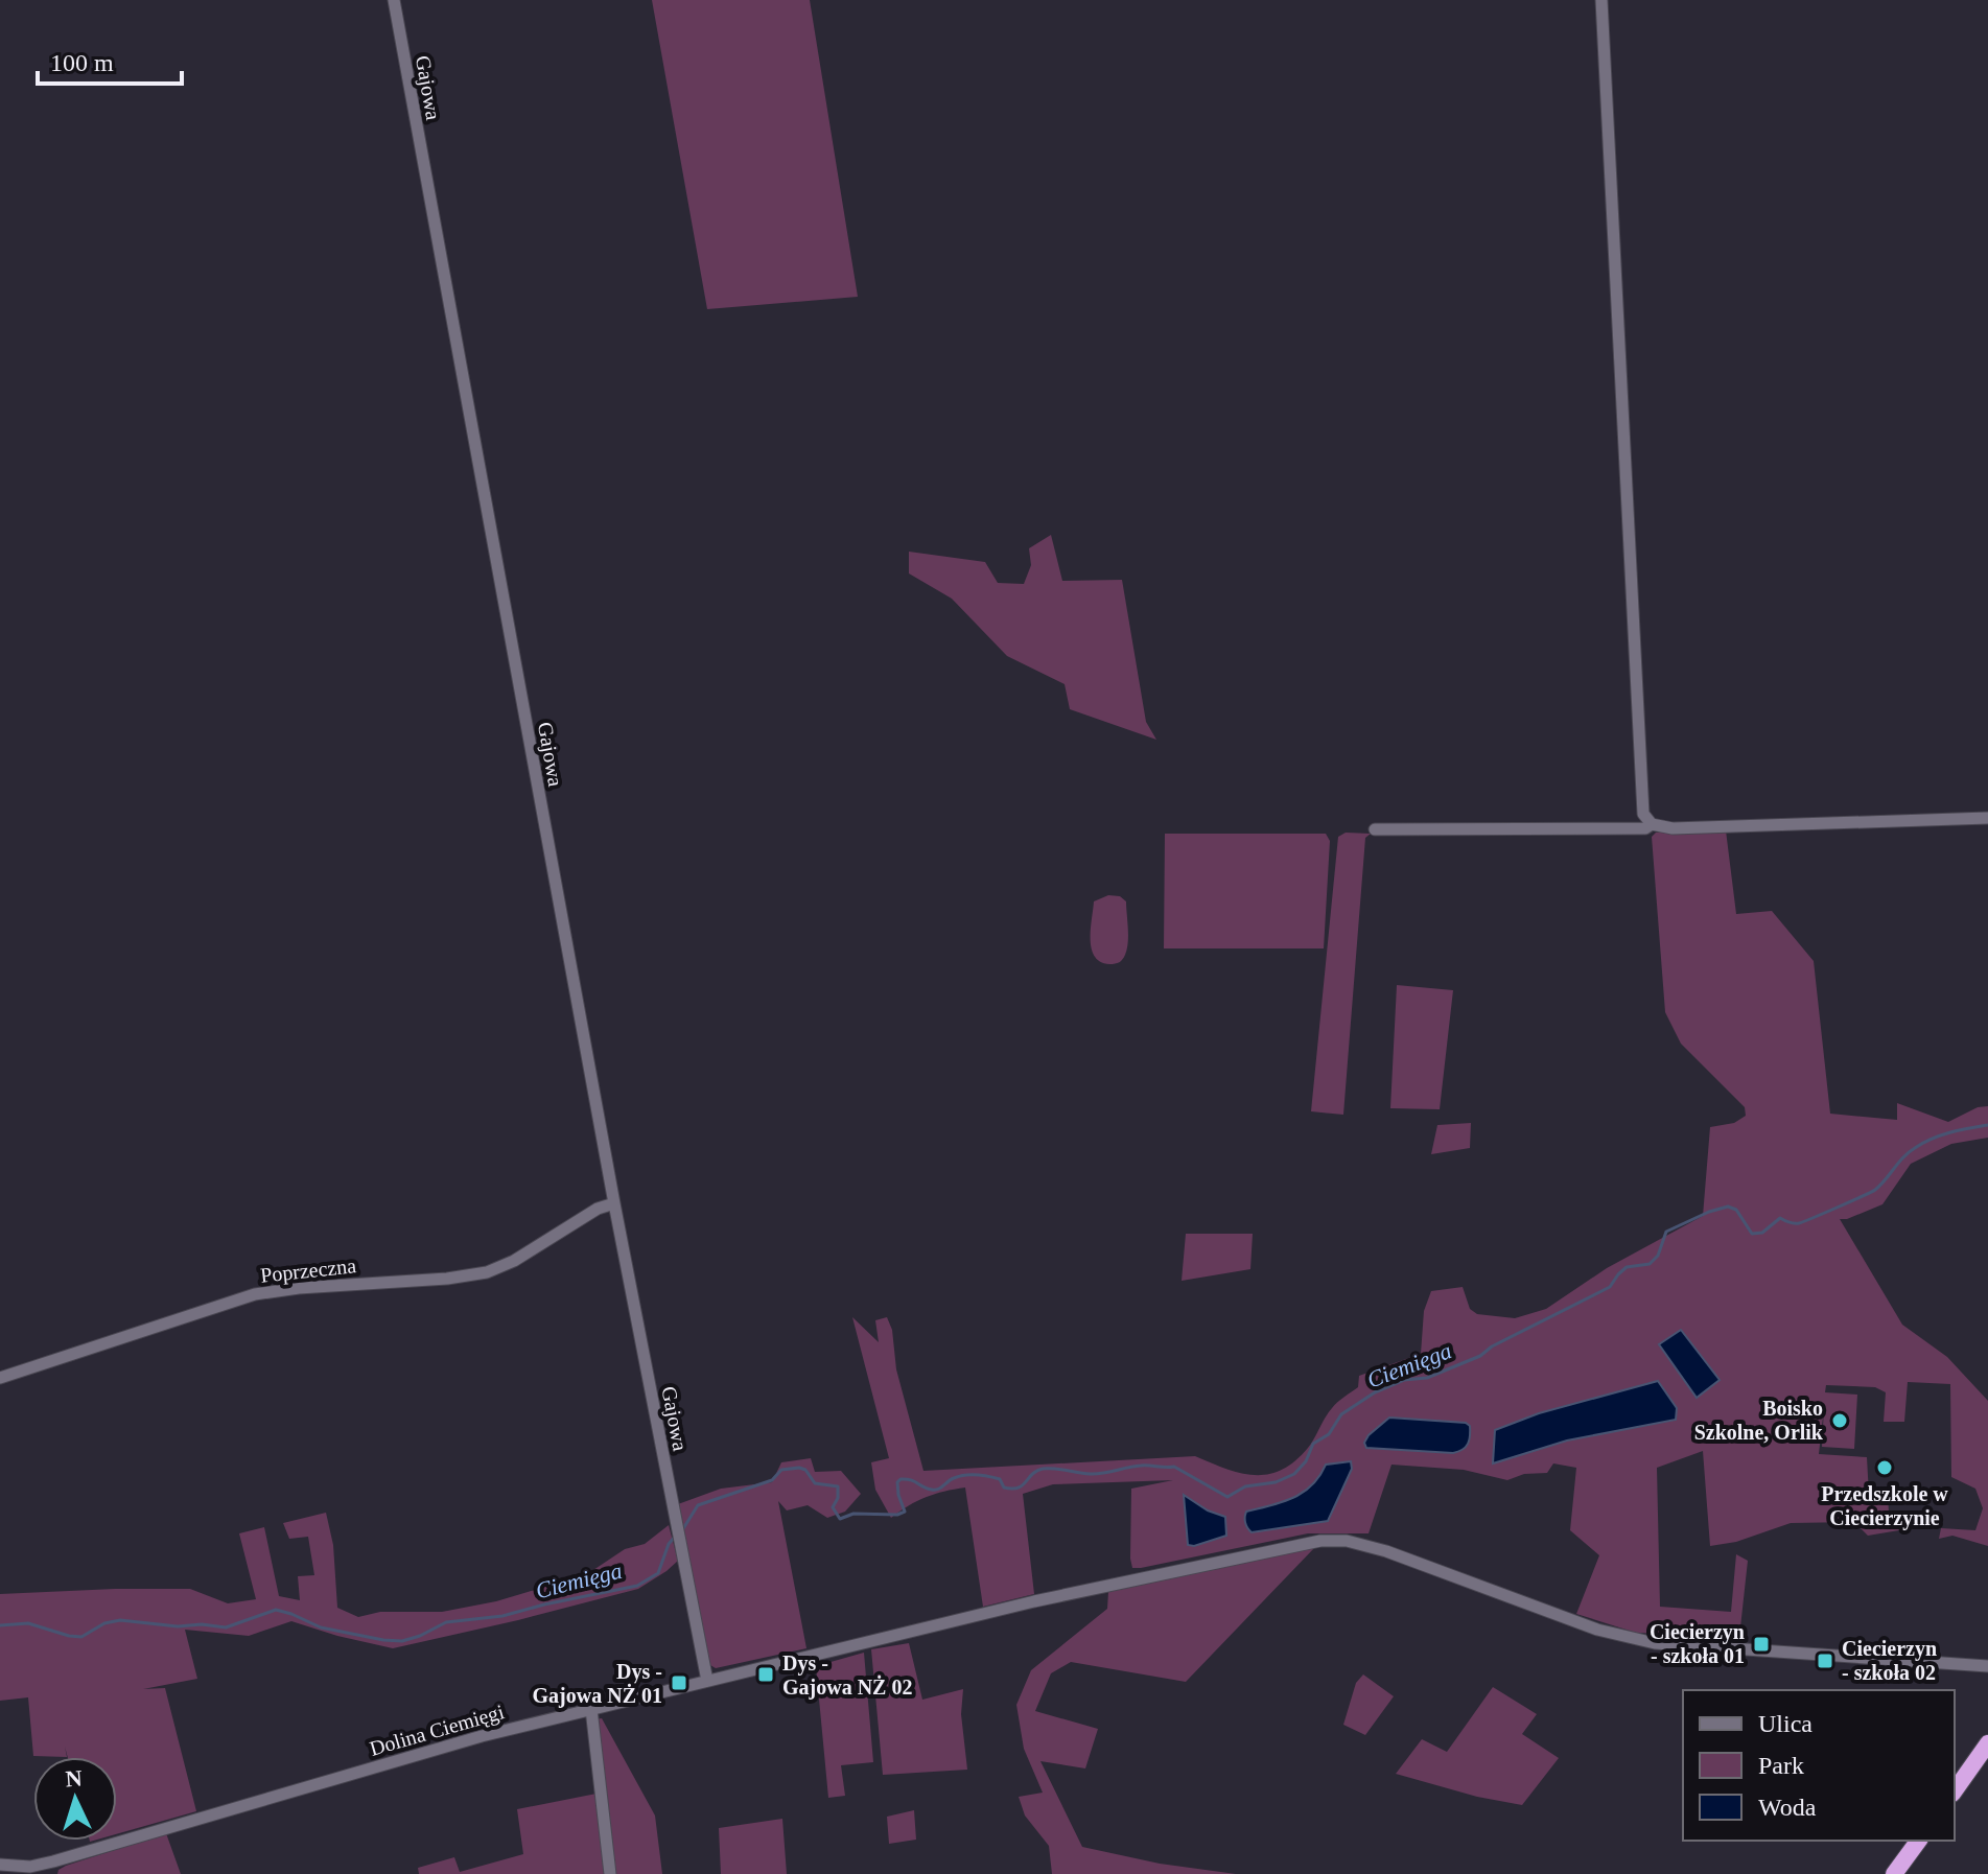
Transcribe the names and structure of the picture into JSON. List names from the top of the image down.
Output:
{
  "streets": {
    "street": ["Gajowa", "Poprzeczna", "Dolina Ciemięgi"]
  },
  "crossings": [
    ["Gajowa", "Poprzeczna"],
    ["Gajowa", "Dolina Ciemięgi"]
  ],
  "water": ["Ciemięga"],
  "places": {
    "other": ["Boisko Szkolne, Orlik", "Przedszkole w Ciecierzynie"],
    "transit": [
      "Ciecierzyn - szkoła 01",
      "Ciecierzyn - szkoła 02",
      "Dys - Gajowa NŻ 02",
      "Dys - Gajowa NŻ 01"
    ]
  },
  "legend": ["Ulica", "Park", "Woda"],
  "scale_bar": "100 m",
  "north": "top"
}
